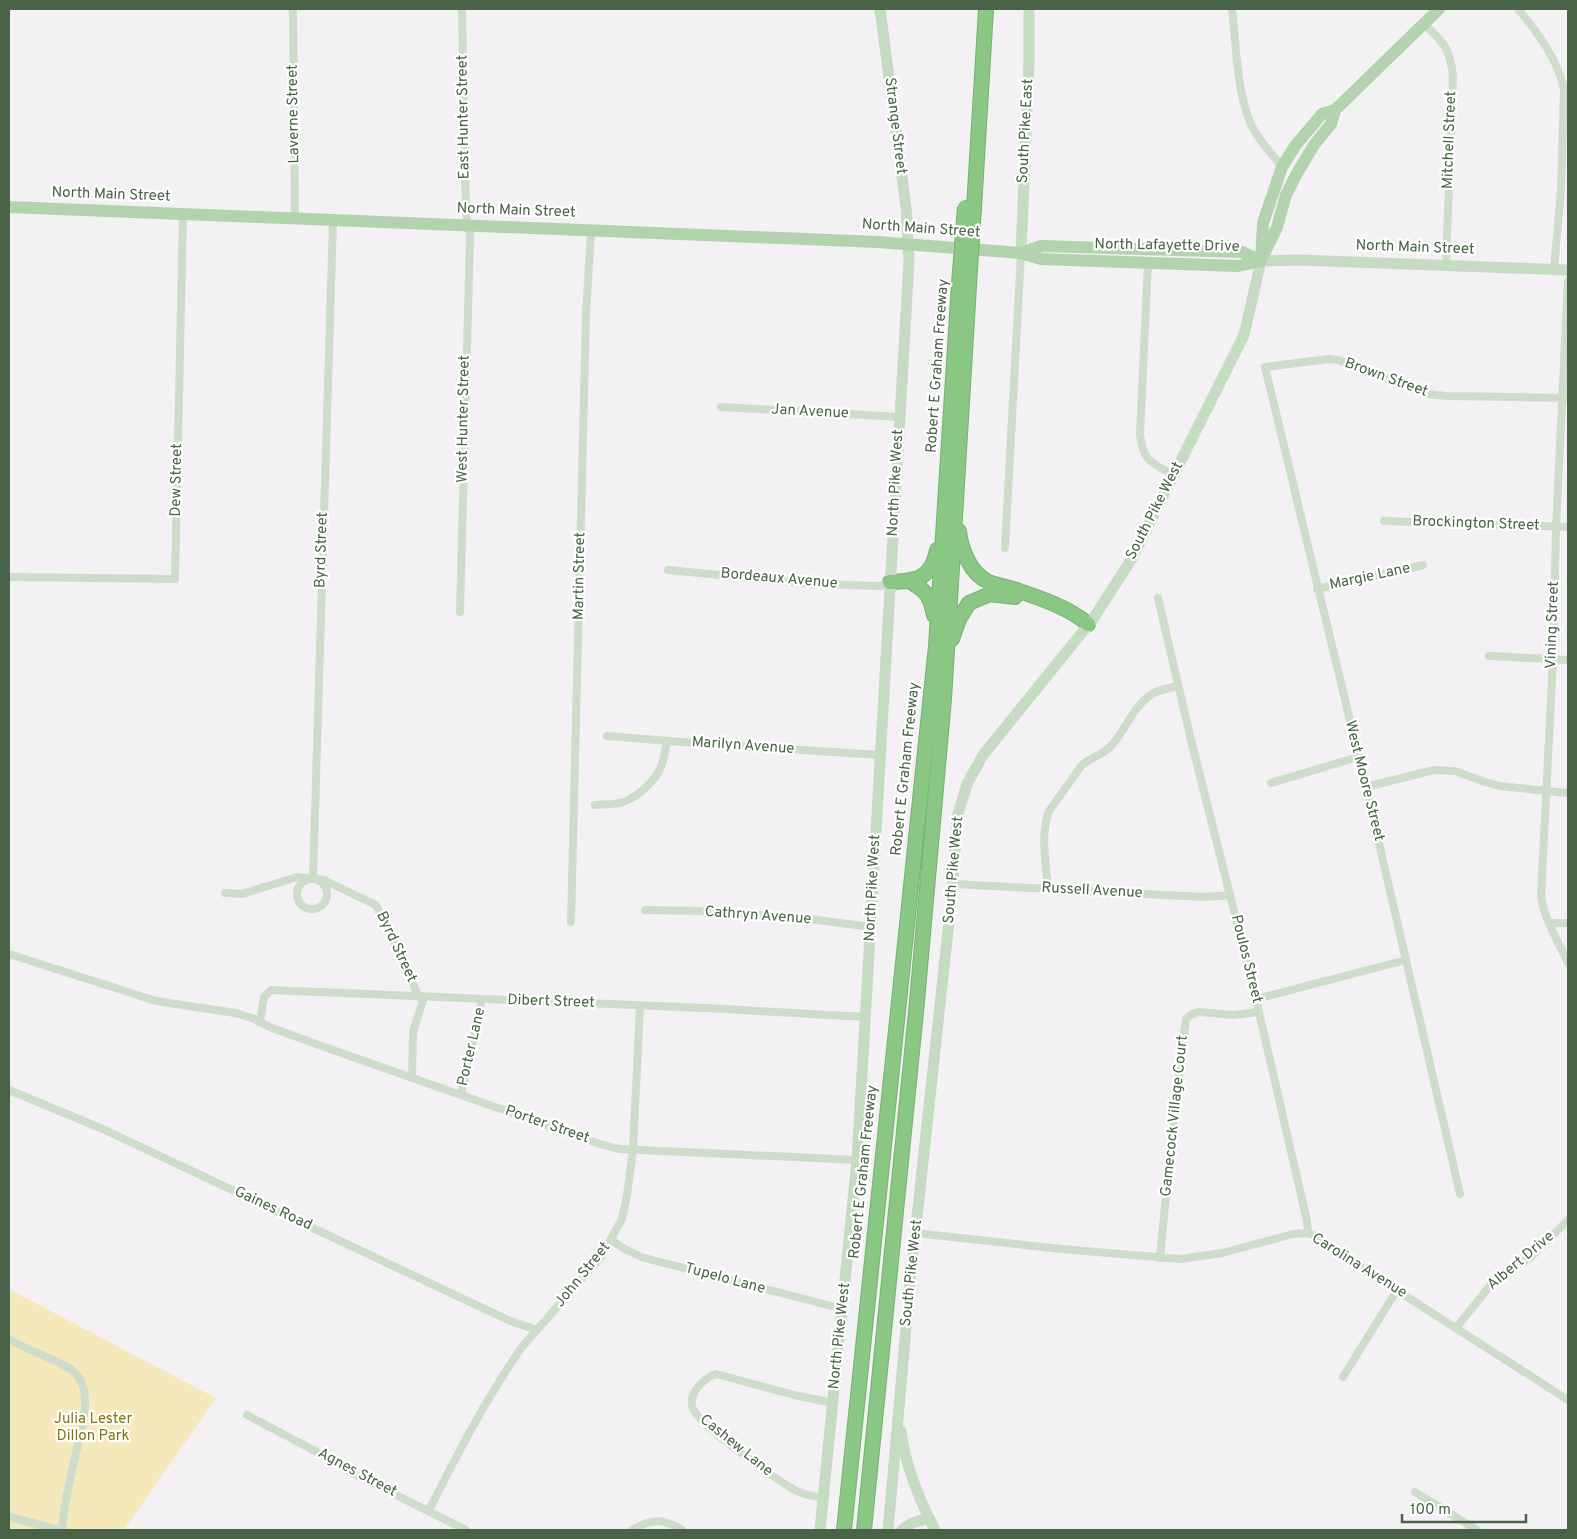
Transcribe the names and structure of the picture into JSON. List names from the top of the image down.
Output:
{
  "streets": {
    "highway": ["Robert E Graham Freeway"],
    "main road": [
      "Strange Street",
      "South Pike East",
      "North Main Street",
      "North Lafayette Drive",
      "North Pike West",
      "South Pike West"
    ],
    "street": [
      "Laverne Street",
      "East Hunter Street",
      "Mitchell Street",
      "Brown Street",
      "Jan Avenue",
      "West Hunter Street",
      "Dew Street",
      "Brockington Street",
      "Byrd Street",
      "Martin Street",
      "Margie Lane",
      "Bordeaux Avenue",
      "Vining Street",
      "Marilyn Avenue",
      "West Moore Street",
      "Russell Avenue",
      "Cathryn Avenue",
      "Poulos Street",
      "Dibert Street",
      "Porter Lane",
      "Gamecock Village Court",
      "Porter Street",
      "Gaines Road",
      "Albert Drive",
      "Carolina Avenue",
      "John Street",
      "Tupelo Lane",
      "Cashew Lane",
      "Agnes Street"
    ]
  },
  "crossings": [
    ["Laverne Street", "North Main Street"],
    ["East Hunter Street", "North Main Street"],
    ["East Hunter Street", "West Hunter Street"],
    ["Strange Street", "North Main Street"],
    ["Strange Street", "North Pike West"],
    ["South Pike East", "North Main Street"],
    ["South Pike East", "North Lafayette Drive"],
    ["Mitchell Street", "North Main Street"],
    ["Mitchell Street", "North Lafayette Drive"],
    ["North Main Street", "North Lafayette Drive"],
    ["North Main Street", "West Hunter Street"],
    ["North Main Street", "Dew Street"],
    ["North Main Street", "North Pike West"],
    ["North Main Street", "South Pike West"],
    ["North Main Street", "Byrd Street"],
    ["North Main Street", "Martin Street"],
    ["North Lafayette Drive", "South Pike West"],
    ["Brown Street", "Vining Street"],
    ["Brown Street", "West Moore Street"],
    ["Jan Avenue", "North Pike West"],
    ["North Pike West", "Bordeaux Avenue"],
    ["North Pike West", "Marilyn Avenue"],
    ["North Pike West", "Cathryn Avenue"],
    ["North Pike West", "Dibert Street"],
    ["North Pike West", "Porter Street"],
    ["North Pike West", "Tupelo Lane"],
    ["North Pike West", "Cashew Lane"],
    ["South Pike West", "Russell Avenue"],
    ["South Pike West", "Carolina Avenue"],
    ["Brockington Street", "Vining Street"],
    ["Byrd Street", "Dibert Street"],
    ["Margie Lane", "West Moore Street"],
    ["Russell Avenue", "Poulos Street"],
    ["Poulos Street", "Gamecock Village Court"],
    ["Poulos Street", "Carolina Avenue"],
    ["Dibert Street", "Porter Lane"],
    ["Dibert Street", "Porter Street"],
    ["Dibert Street", "John Street"],
    ["Porter Lane", "Porter Street"],
    ["Gamecock Village Court", "Carolina Avenue"],
    ["Porter Street", "John Street"],
    ["Gaines Road", "John Street"],
    ["Albert Drive", "Carolina Avenue"],
    ["John Street", "Tupelo Lane"],
    ["John Street", "Agnes Street"]
  ],
  "parks": ["Julia Lester Dillon Park"],
  "scale_bar": "100 m"
}
